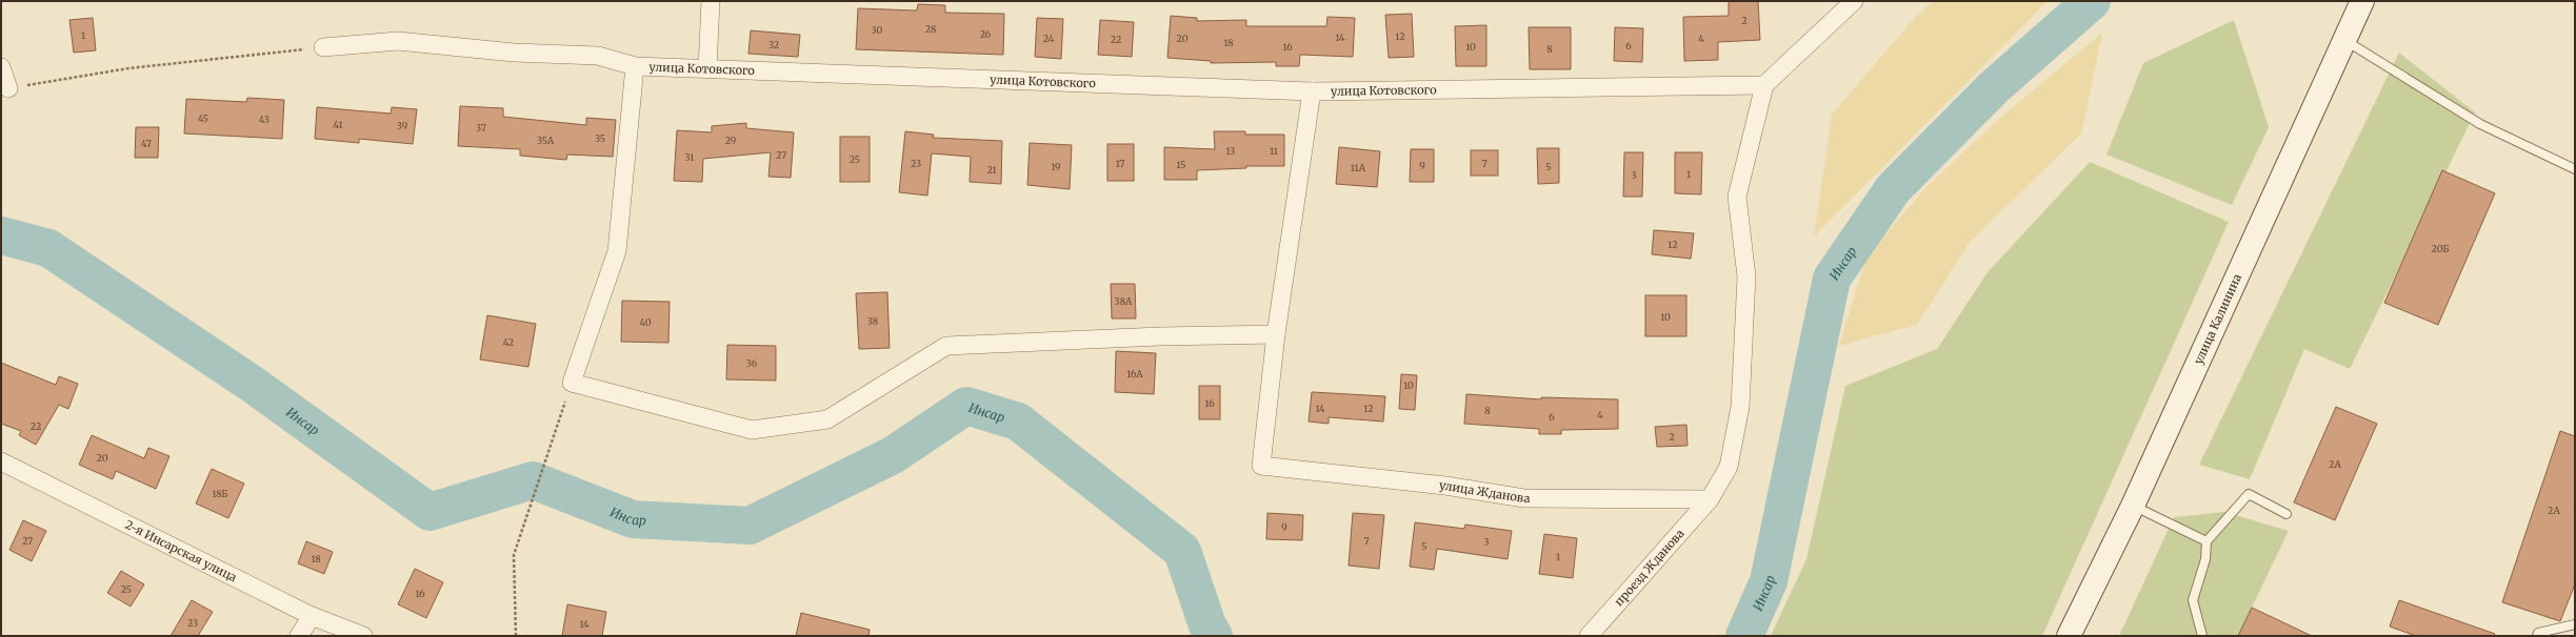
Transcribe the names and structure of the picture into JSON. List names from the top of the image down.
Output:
{
  "streets": {
    "main road": ["улица Калинина"],
    "street": [
      "улица Котовского",
      "улица Жданова",
      "2-я Инсарская улица",
      "проезд Жданова"
    ]
  },
  "crossings": [
    ["улица Котовского", "проезд Жданова"],
    ["улица Жданова", "проезд Жданова"]
  ],
  "water": ["Инсар"],
  "house_numbers": [
    "2",
    "28",
    "30",
    "26",
    "1",
    "12",
    "14",
    "24",
    "20",
    "4",
    "22",
    "18",
    "32",
    "6",
    "16",
    "10",
    "8",
    "45",
    "43",
    "41",
    "39",
    "37",
    "35",
    "35А",
    "29",
    "47",
    "13",
    "11",
    "27",
    "31",
    "25",
    "23",
    "17",
    "7",
    "15",
    "9",
    "19",
    "5",
    "11А",
    "21",
    "1",
    "3",
    "12",
    "20Б",
    "38А",
    "10",
    "38",
    "40",
    "42",
    "36",
    "16А",
    "10",
    "16",
    "14",
    "12",
    "8",
    "4",
    "6",
    "22",
    "2",
    "20",
    "2А",
    "18Б",
    "2А",
    "9",
    "27",
    "7",
    "3",
    "5",
    "1",
    "18",
    "25",
    "16",
    "23",
    "14"
  ]
}
